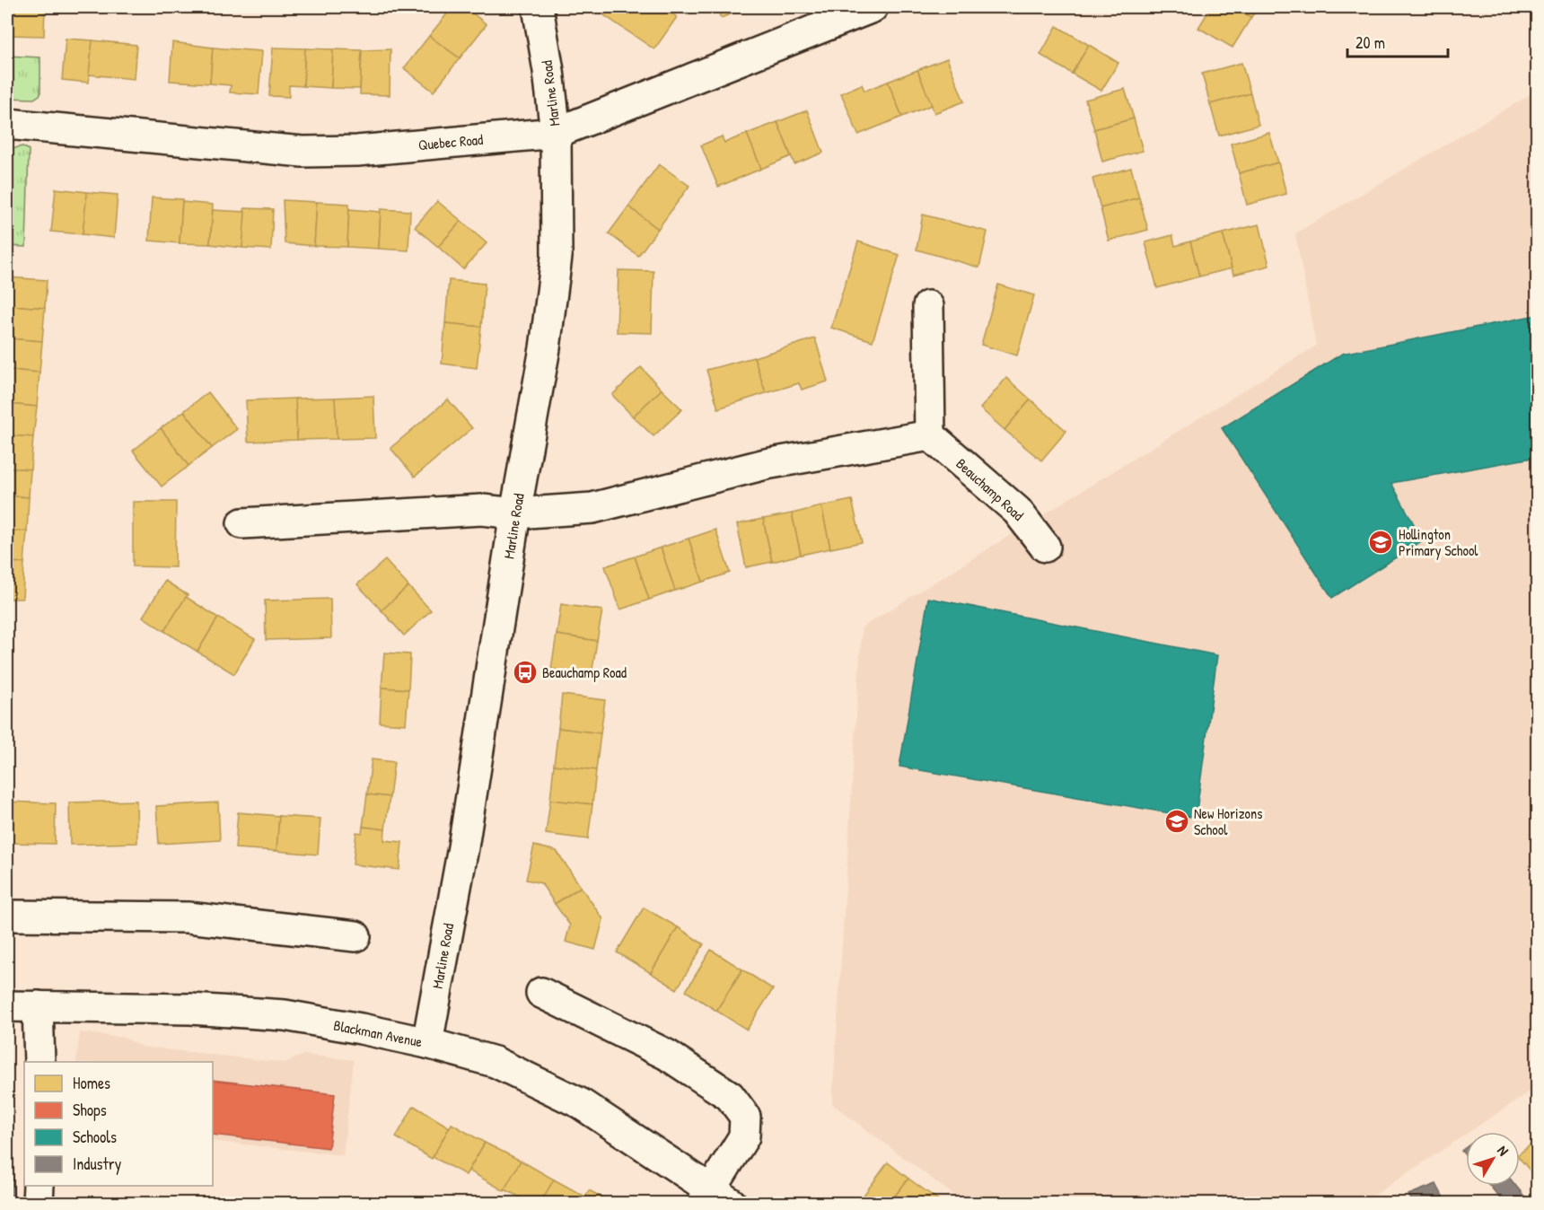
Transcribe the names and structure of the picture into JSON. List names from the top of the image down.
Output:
{
  "streets": {
    "street": [
      "Marline Road",
      "Quebec Road",
      "Beauchamp Road",
      "Blackman Avenue"
    ]
  },
  "crossings": [
    ["Marline Road", "Quebec Road"],
    ["Marline Road", "Blackman Avenue"]
  ],
  "places": {
    "school or university": ["Hollington Primary School", "New Horizons School"],
    "bus stop": ["Beauchamp Road"]
  },
  "legend": [
    "Homes",
    "Shops",
    "Schools",
    "Industry"
  ],
  "scale_bar": "20 m",
  "north": "top right"
}
